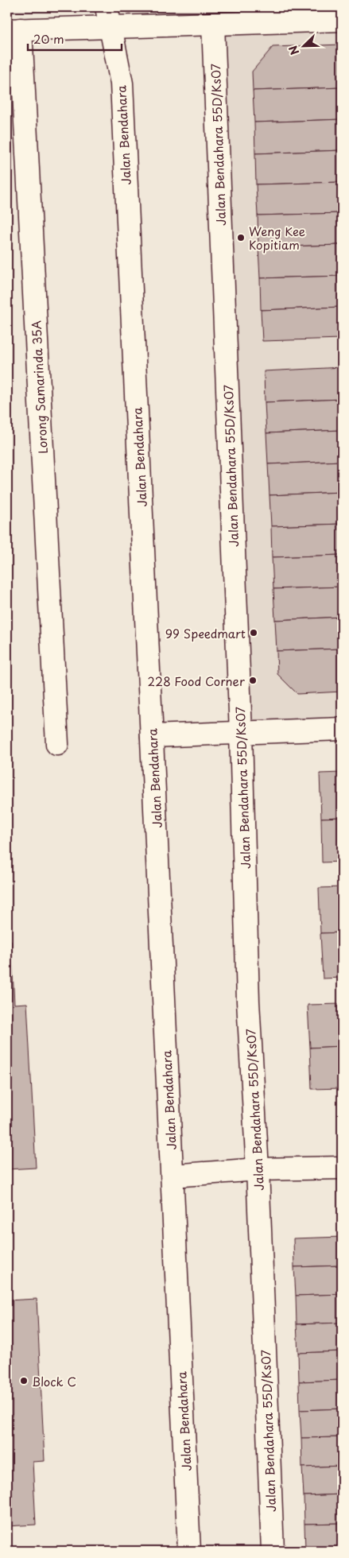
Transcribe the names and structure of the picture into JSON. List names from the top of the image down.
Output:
{
  "streets": {
    "street": ["Jalan Bendahara", "Jalan Bendahara 55D/Ks07", "Lorong Samarinda 35A"]
  },
  "places": [
    "Weng Kee Kopitiam",
    "99 Speedmart",
    "228 Food Corner",
    "Block C"
  ],
  "scale_bar": "20 m",
  "north": "bottom left"
}
